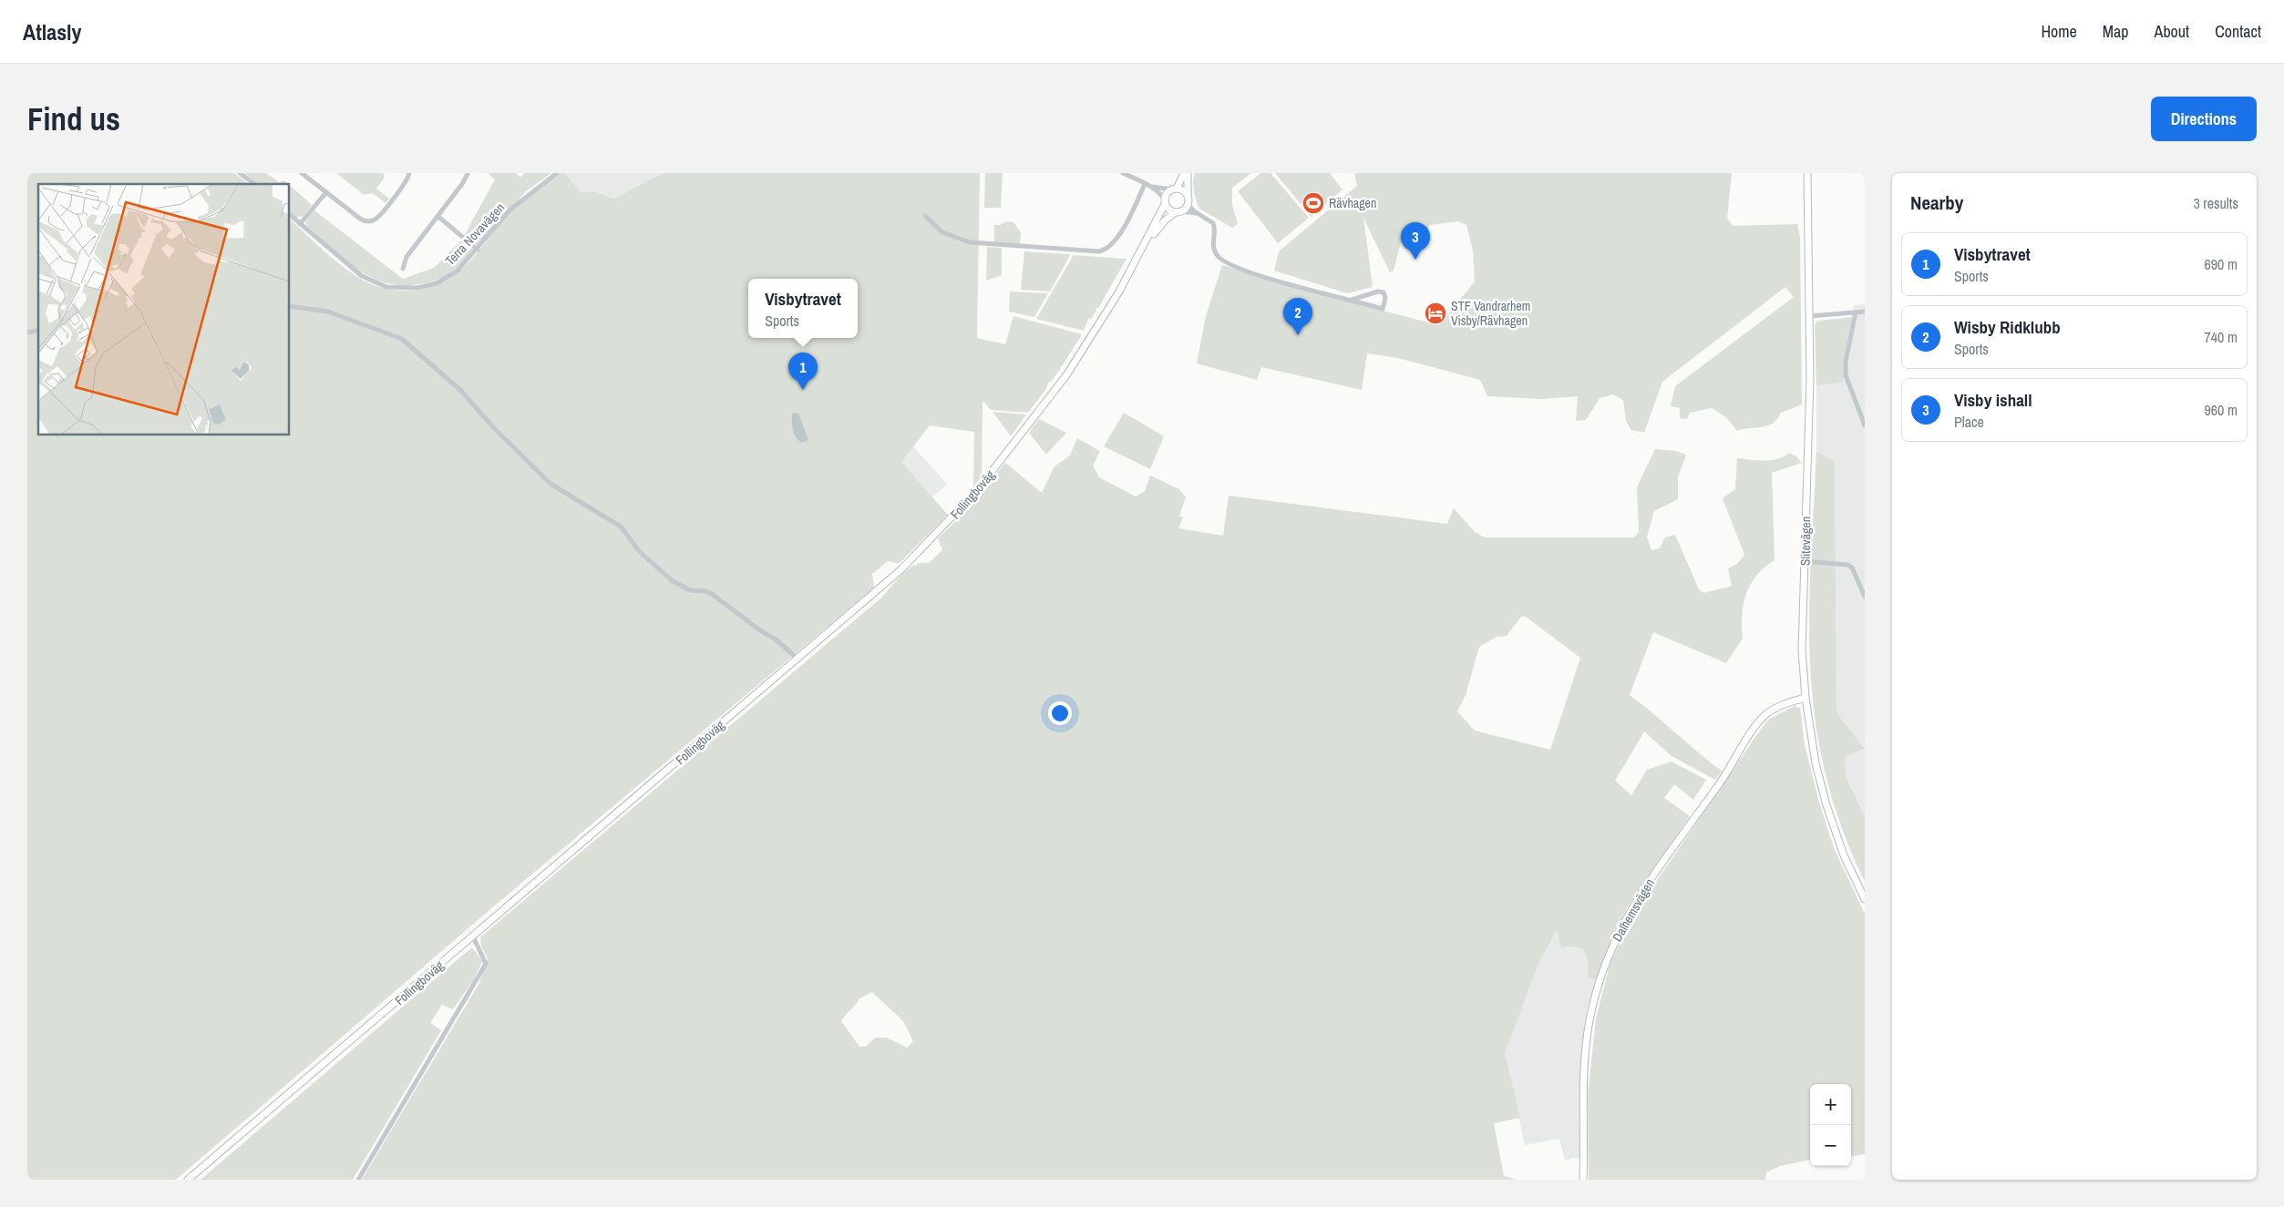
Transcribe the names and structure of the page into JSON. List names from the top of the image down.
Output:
{
  "streets": {
    "main road": ["Follingboväg", "Slitevägen", "Dalhemsvägen"],
    "street": ["Terra Novavägen"]
  },
  "crossings": [
    ["Slitevägen", "Dalhemsvägen"]
  ],
  "places": {
    "sports": ["Rävhagen"],
    "hotel": ["STF Vandrarhem Visby/Rävhagen"]
  },
  "page": {
    "header": "Atlasly",
    "nav": [
      "Home",
      "Map",
      "About",
      "Contact"
    ],
    "buttons": "Directions",
    "title": "Find us",
    "heading": ["Nearby", "3 results"],
    "pins": ["3", "2", "1"],
    "list": [
      {
        "mark": "1",
        "name": "Visbytravet",
        "note": "Sports",
        "value": "690 m"
      },
      {
        "mark": "2",
        "name": "Wisby Ridklubb",
        "note": "Sports",
        "value": "740 m"
      },
      {
        "mark": "3",
        "name": "Visby ishall",
        "note": "Place",
        "value": "960 m"
      }
    ],
    "popup": ["Visbytravet", "Sports"],
    "map_buttons": ["+", "−"]
  }
}
